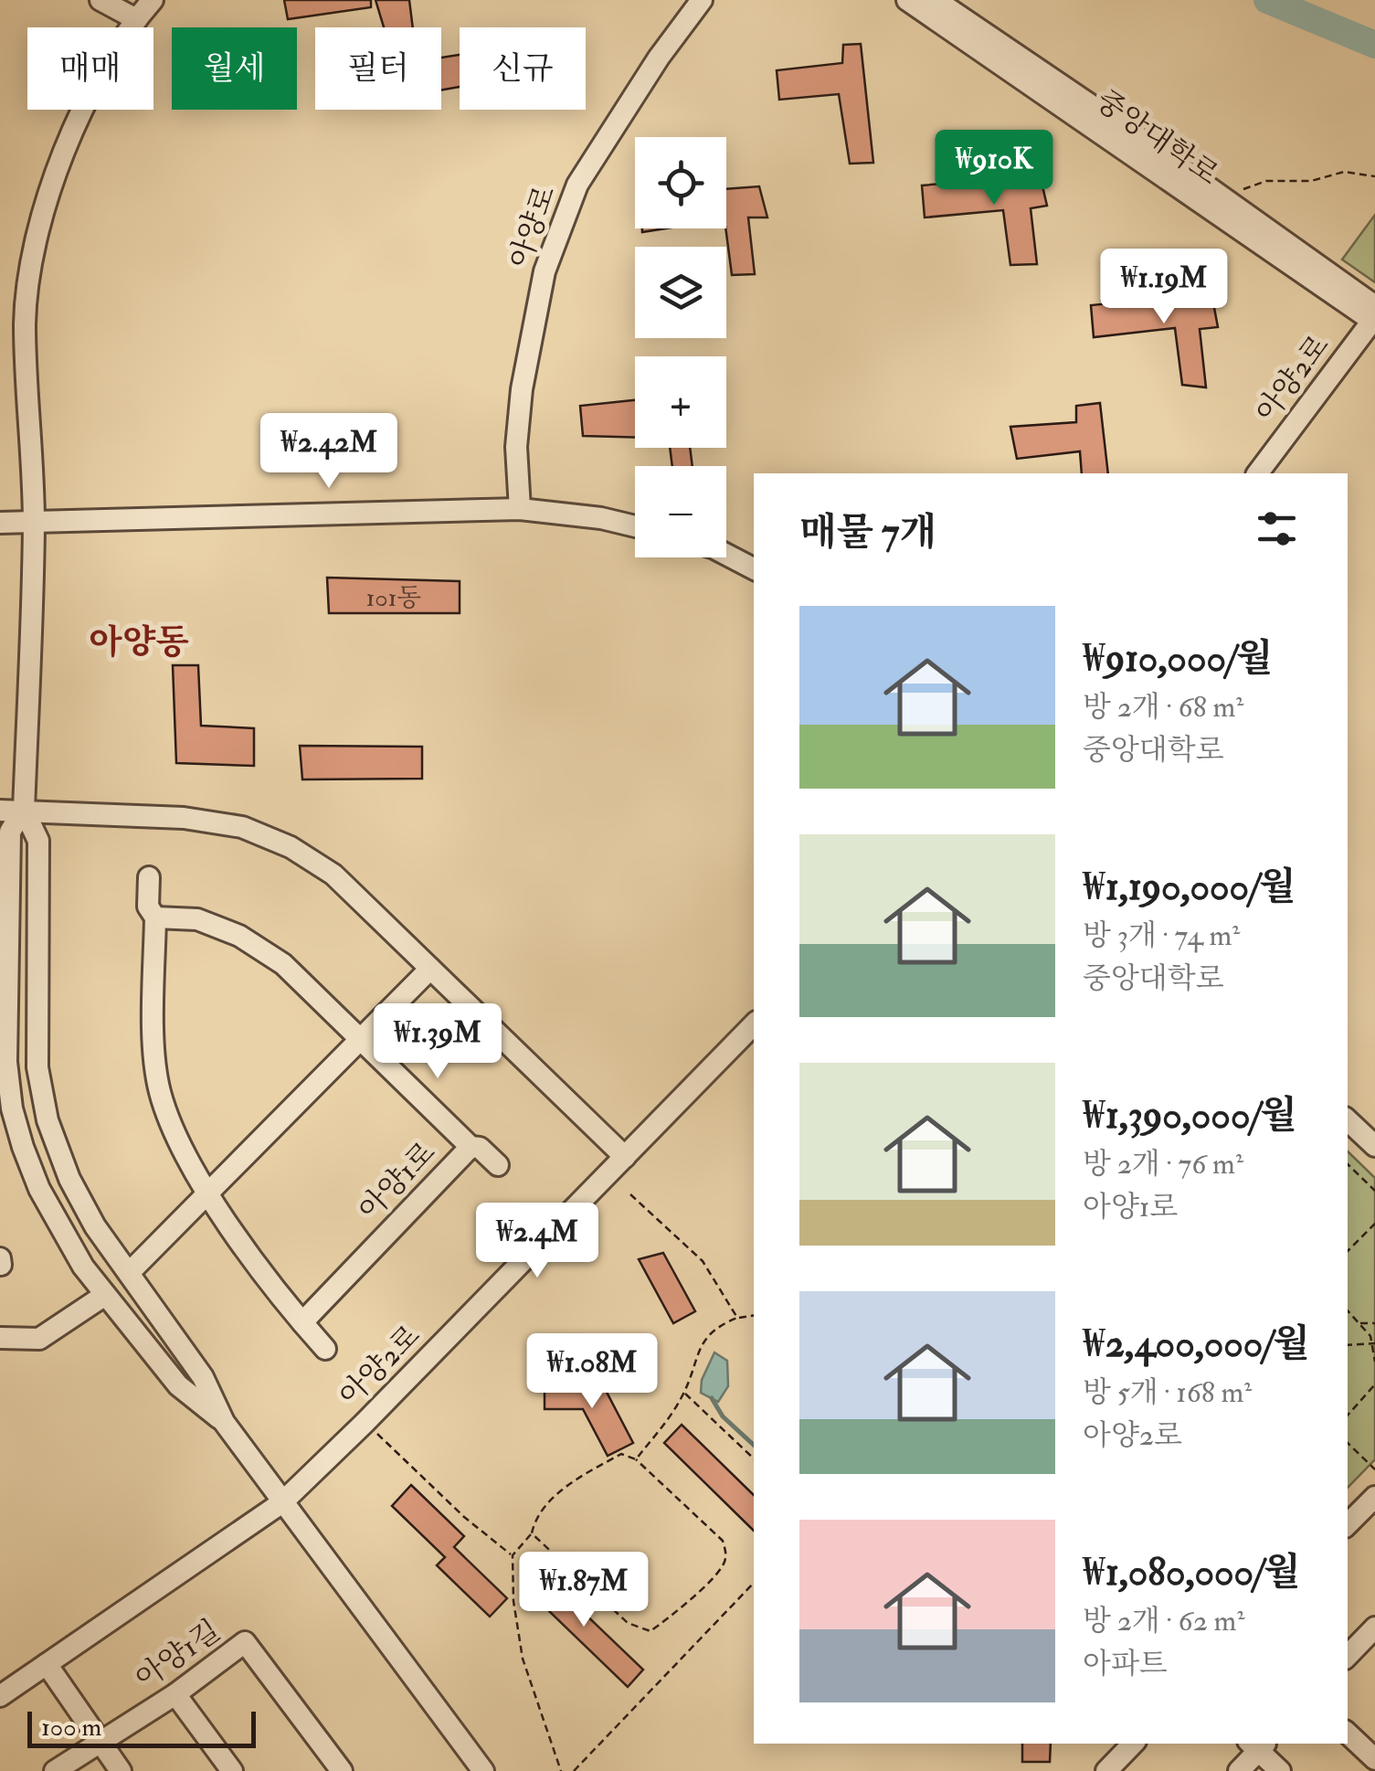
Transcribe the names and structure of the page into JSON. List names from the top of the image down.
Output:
{
  "streets": {
    "street": [
      "중앙대학로",
      "아양로",
      "아양2로",
      "아양1로",
      "아양1길"
    ]
  },
  "crossings": [
    ["중앙대학로", "아양2로"]
  ],
  "districts": ["아양동"],
  "house_numbers": ["101동"],
  "scale_bar": "100 m",
  "page": {
    "chip": [
      "매매",
      "월세",
      "필터",
      "신규"
    ],
    "price": [
      "₩910K",
      "₩1.19M",
      "₩2.42M",
      "₩1.39M",
      "₩2.4M",
      "₩1.08M",
      "₩1.87M"
    ],
    "map_buttons": ["+", "−"],
    "heading": "매물 7개",
    "list": [
      {
        "name": "₩910,000/월",
        "note": "방 2개 · 68 m² · 중앙대학로"
      },
      {
        "name": "₩1,190,000/월",
        "note": "방 3개 · 74 m² · 중앙대학로"
      },
      {
        "name": "₩1,390,000/월",
        "note": "방 2개 · 76 m² · 아양1로"
      },
      {
        "name": "₩2,400,000/월",
        "note": "방 5개 · 168 m² · 아양2로"
      },
      {
        "name": "₩1,080,000/월",
        "note": "방 2개 · 62 m² · 아파트"
      }
    ],
    "scale": "100 m"
  }
}
